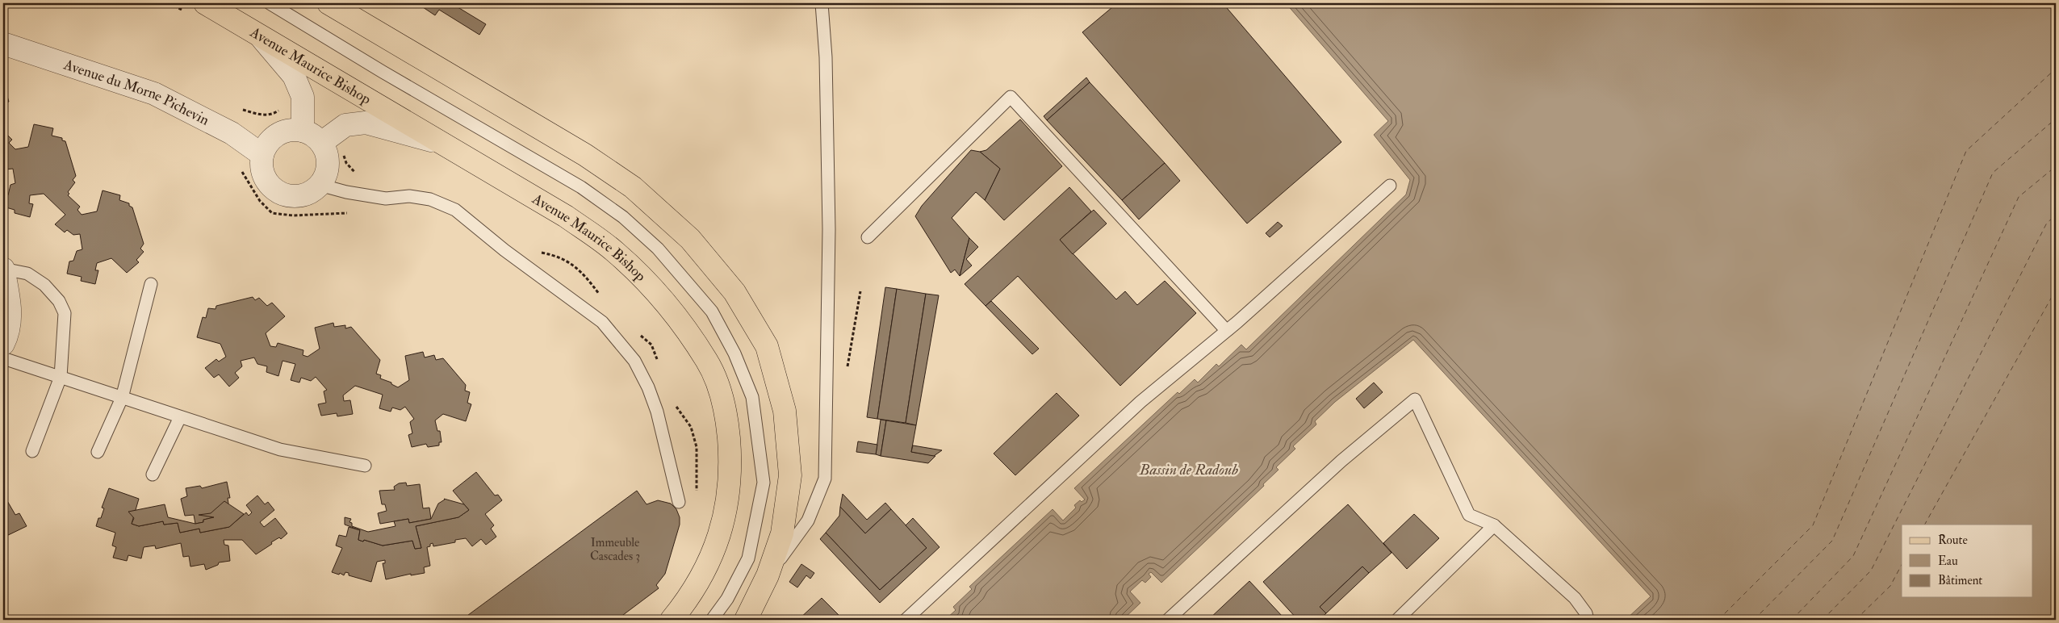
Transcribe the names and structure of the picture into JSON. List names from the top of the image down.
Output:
{
  "streets": {
    "main road": ["Avenue Maurice Bishop"],
    "street": ["Avenue du Morne Pichevin"]
  },
  "water": ["Bassin de Radoub"],
  "house_numbers": ["Immeuble Cascades 3"],
  "legend": ["Route", "Eau", "Bâtiment"]
}
